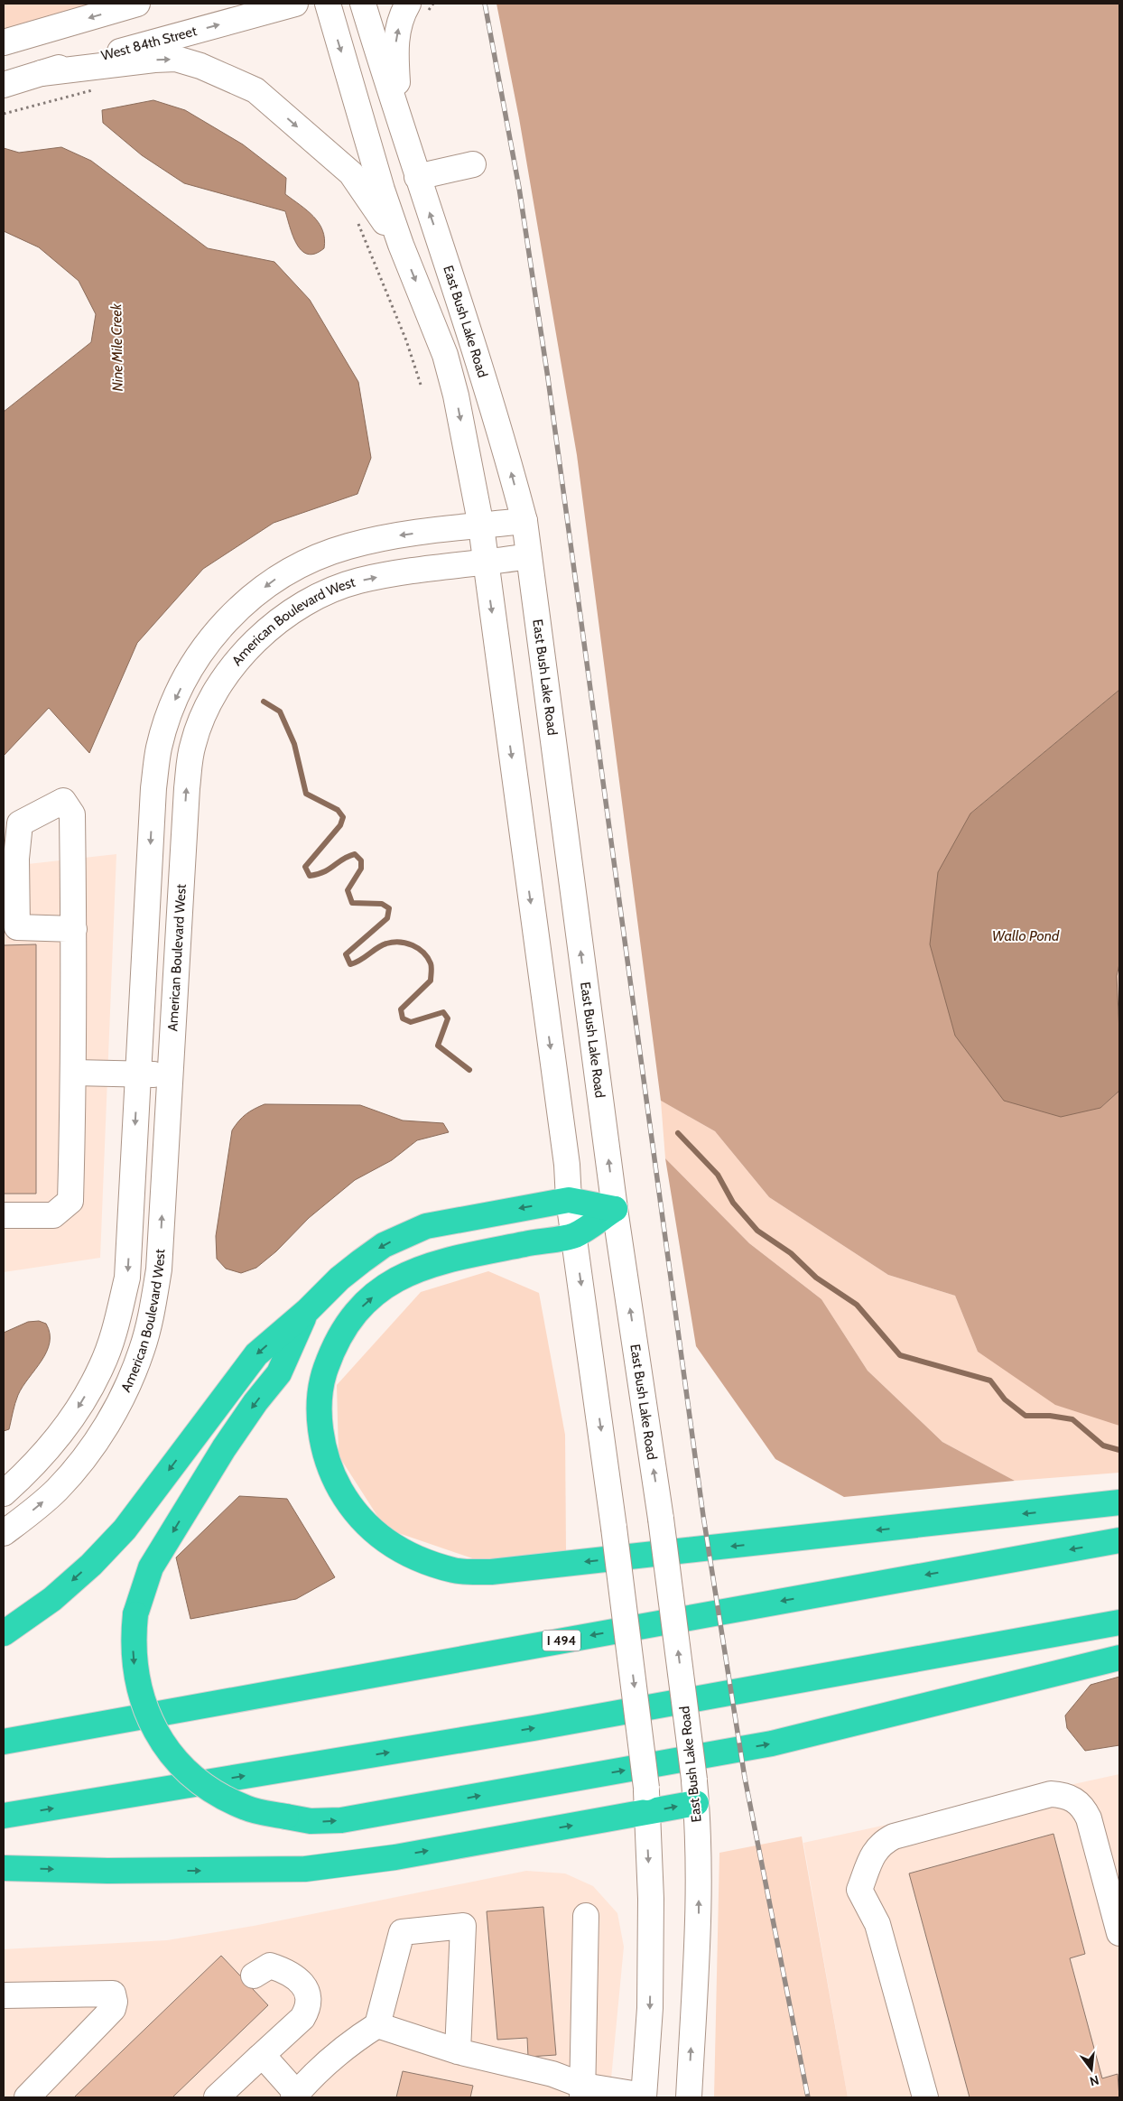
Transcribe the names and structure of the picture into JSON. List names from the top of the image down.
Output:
{
  "streets": {
    "highway": ["I 494"],
    "street": ["West 84th Street", "East Bush Lake Road", "American Boulevard West"]
  },
  "crossings": [
    ["East Bush Lake Road", "American Boulevard West"]
  ],
  "water": ["Nine Mile Creek", "Wallo Pond"],
  "north": "bottom"
}
